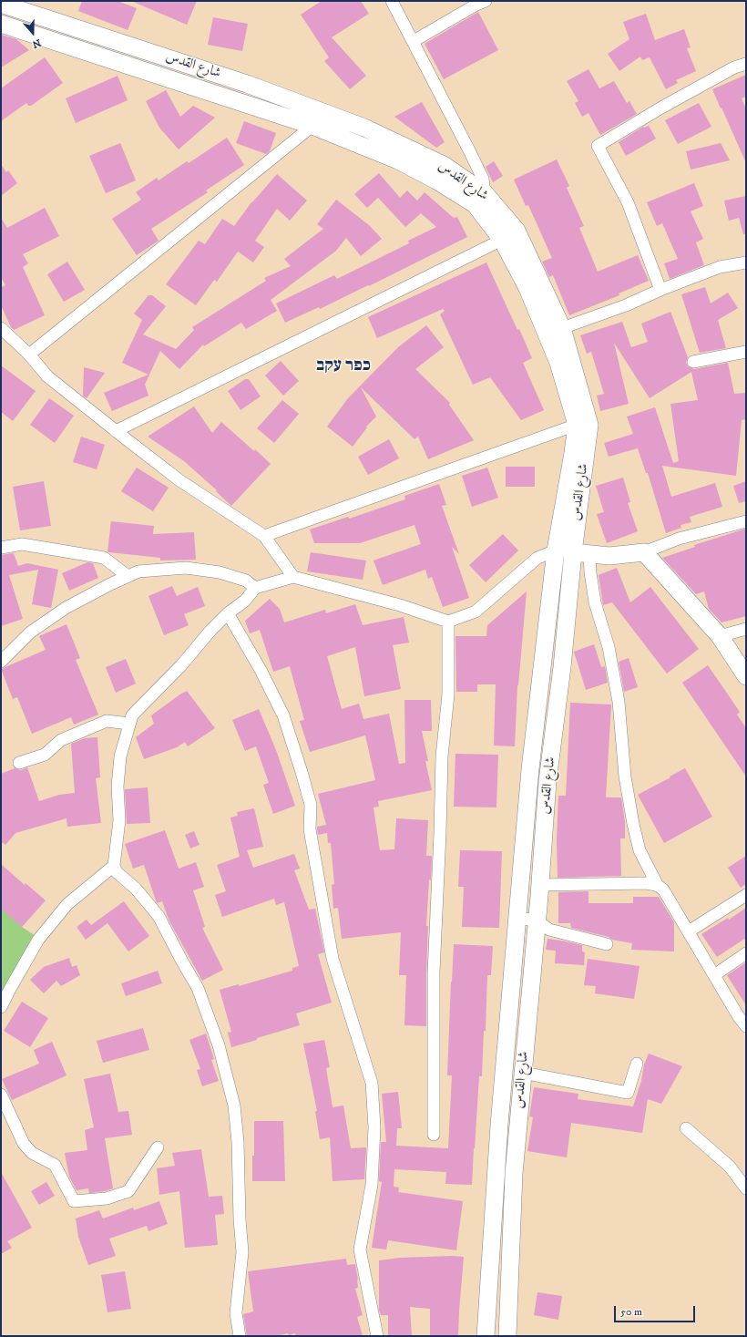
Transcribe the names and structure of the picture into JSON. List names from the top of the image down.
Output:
{
  "streets": {
    "main road": ["شارع القدس"]
  },
  "districts": ["כפר עקב"],
  "scale_bar": "50 m",
  "north": "bottom"
}
